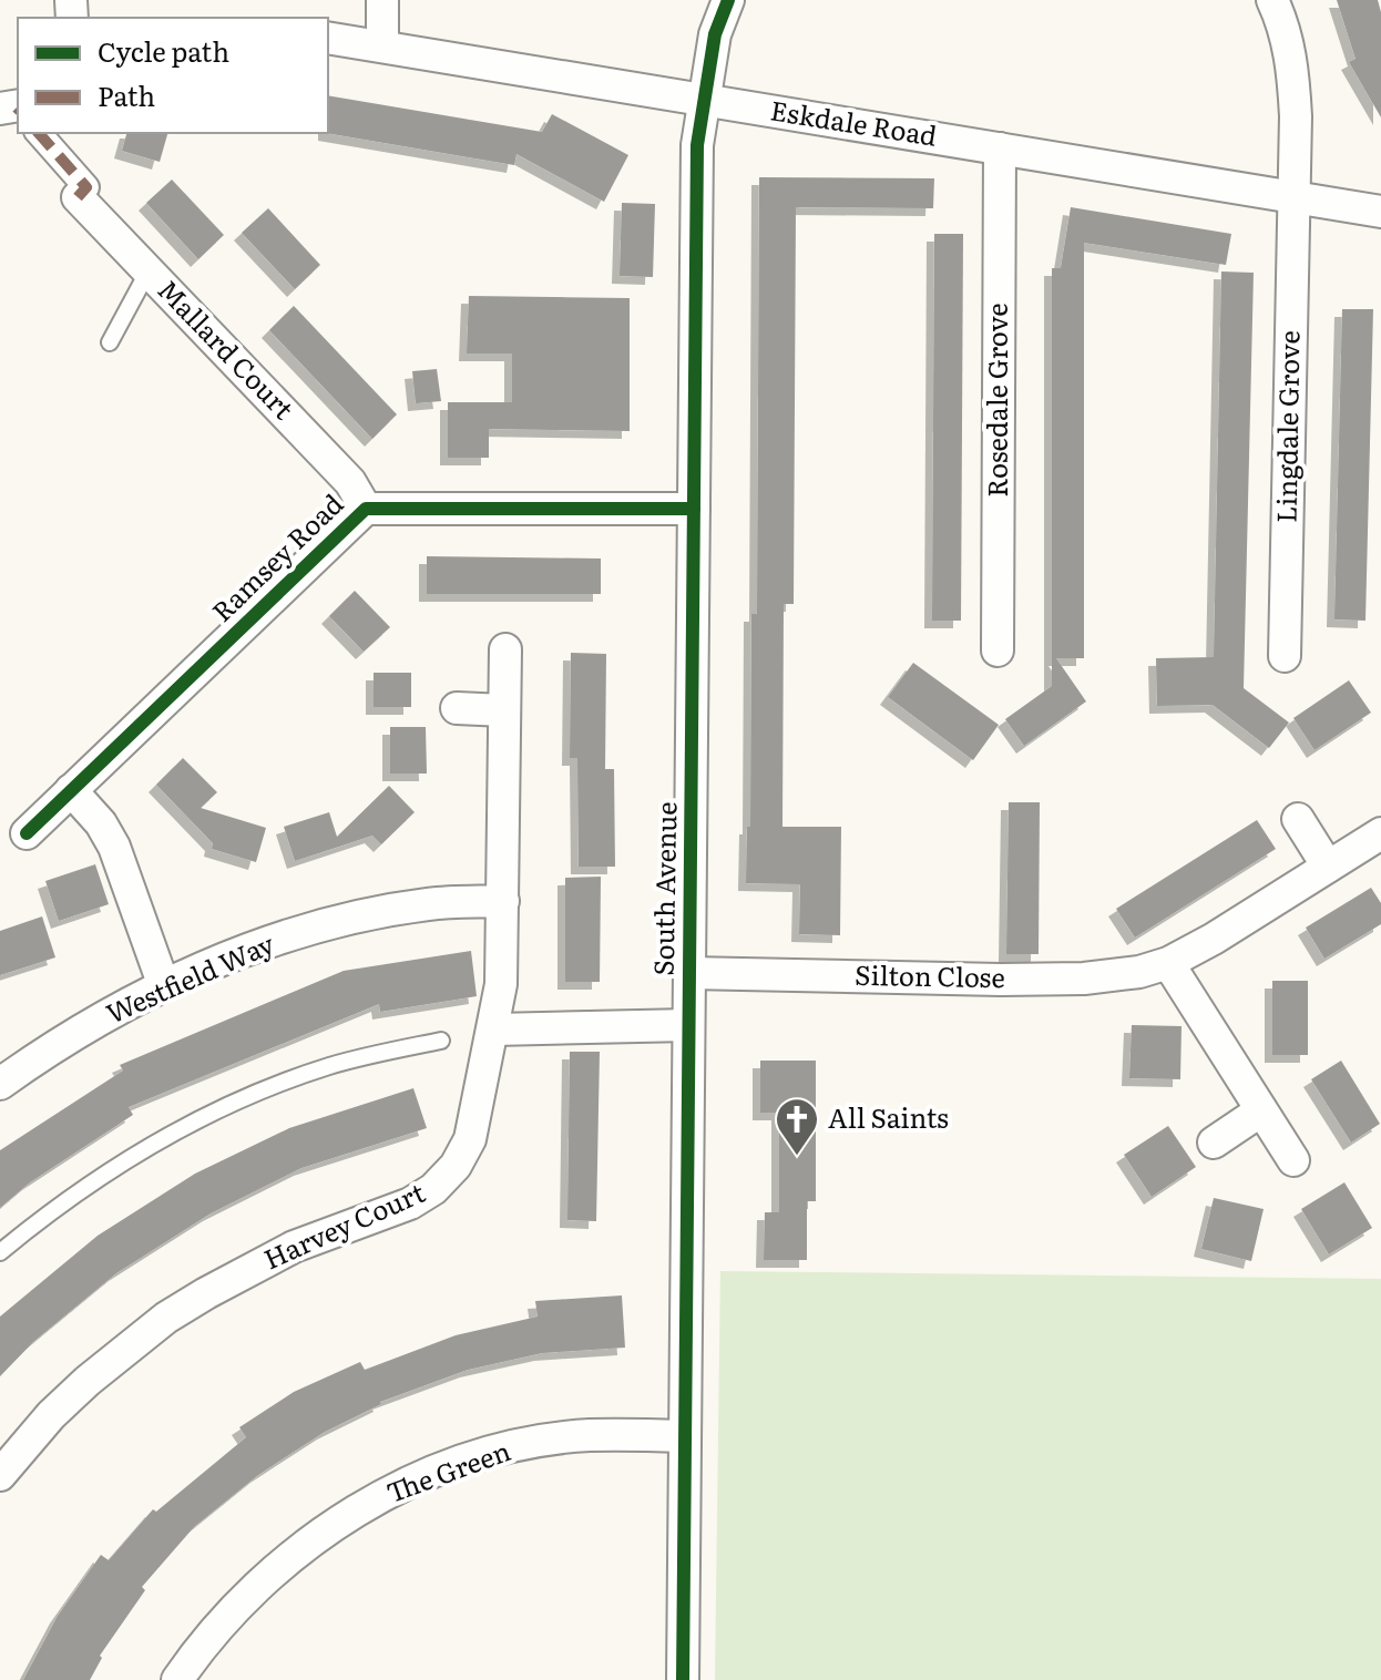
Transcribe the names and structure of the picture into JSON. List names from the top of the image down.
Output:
{
  "streets": {
    "street": [
      "Eskdale Road",
      "Mallard Court",
      "Rosedale Grove",
      "Lingdale Grove",
      "Ramsey Road",
      "South Avenue",
      "Silton Close",
      "Westfield Way",
      "Harvey Court",
      "The Green"
    ]
  },
  "crossings": [
    ["Eskdale Road", "Rosedale Grove"],
    ["Eskdale Road", "Lingdale Grove"],
    ["Eskdale Road", "South Avenue"],
    ["Mallard Court", "Ramsey Road"],
    ["Ramsey Road", "South Avenue"],
    ["South Avenue", "Silton Close"],
    ["South Avenue", "The Green"],
    ["Westfield Way", "Harvey Court"]
  ],
  "places": {
    "church": ["All Saints"]
  },
  "legend": ["Cycle path", "Path"]
}
